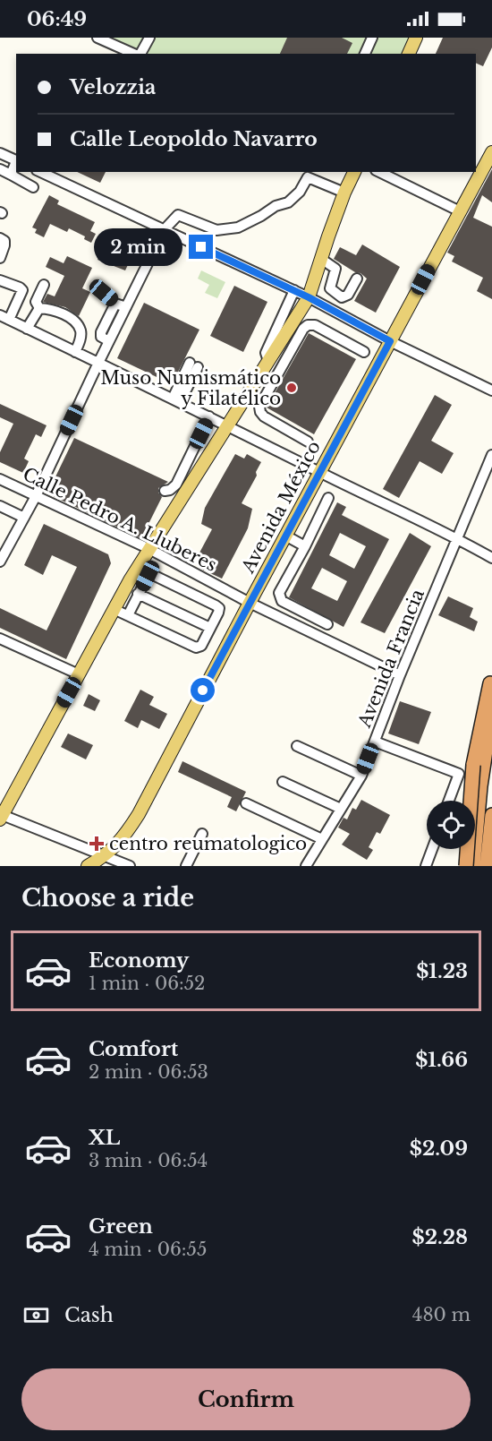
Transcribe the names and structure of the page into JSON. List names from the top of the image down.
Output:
{
  "streets": {
    "main road": ["Avenida México"],
    "street": ["Calle Pedro A. Lluberes", "Avenida Francia"]
  },
  "crossings": [
    ["Avenida México", "Calle Pedro A. Lluberes"],
    ["Calle Pedro A. Lluberes", "Avenida Francia"]
  ],
  "places": {
    "other": ["Muso Numismático y Filatélico"],
    "health": ["centro reumatologico"]
  },
  "page": {
    "status": "06:49",
    "banner": ["Velozzia", "Calle Leopoldo Navarro"],
    "bubble": "2 min",
    "heading": "Choose a ride",
    "list": [
      {
        "name": "Economy",
        "note": "1 min · 06:52",
        "value": "$1.23"
      },
      {
        "name": "Comfort",
        "note": "2 min · 06:53",
        "value": "$1.66"
      },
      {
        "name": "XL",
        "note": "3 min · 06:54",
        "value": "$2.09"
      },
      {
        "name": "Green",
        "note": "4 min · 06:55",
        "value": "$2.28"
      }
    ],
    "pay": ["Cash", "480 m"],
    "buttons": "Confirm"
  }
}
